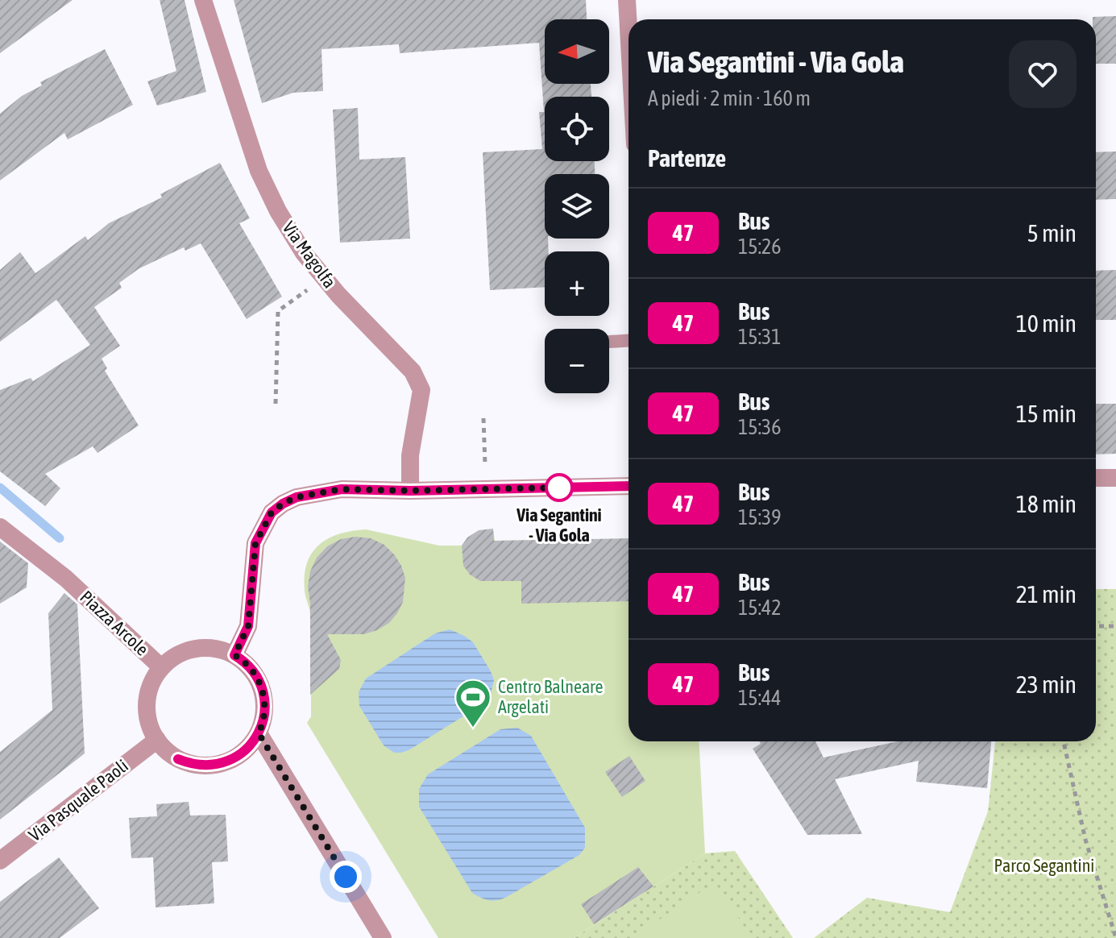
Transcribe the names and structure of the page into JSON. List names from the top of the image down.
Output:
{
  "streets": {
    "street": ["Via Magolfa", "Piazza Arcole", "Via Pasquale Paoli"]
  },
  "crossings": [
    ["Piazza Arcole", "Via Pasquale Paoli"]
  ],
  "parks": ["Parco Segantini"],
  "places": {
    "other": ["Via Segantini - Via Gola"],
    "sports": ["Centro Balneare Argelati"]
  },
  "lines": ["bus line 47"],
  "north": "left",
  "page": {
    "map_buttons": ["+", "−"],
    "heading": [
      ["Via Segantini - Via Gola", "A piedi · 2 min · 160 m"],
      "Partenze"
    ],
    "list": [
      {
        "mark": "47",
        "name": "Bus",
        "note": "15:26",
        "value": "5 min"
      },
      {
        "mark": "47",
        "name": "Bus",
        "note": "15:31",
        "value": "10 min"
      },
      {
        "mark": "47",
        "name": "Bus",
        "note": "15:36",
        "value": "15 min"
      },
      {
        "mark": "47",
        "name": "Bus",
        "note": "15:39",
        "value": "18 min"
      },
      {
        "mark": "47",
        "name": "Bus",
        "note": "15:42",
        "value": "21 min"
      },
      {
        "mark": "47",
        "name": "Bus",
        "note": "15:44",
        "value": "23 min"
      }
    ]
  }
}
